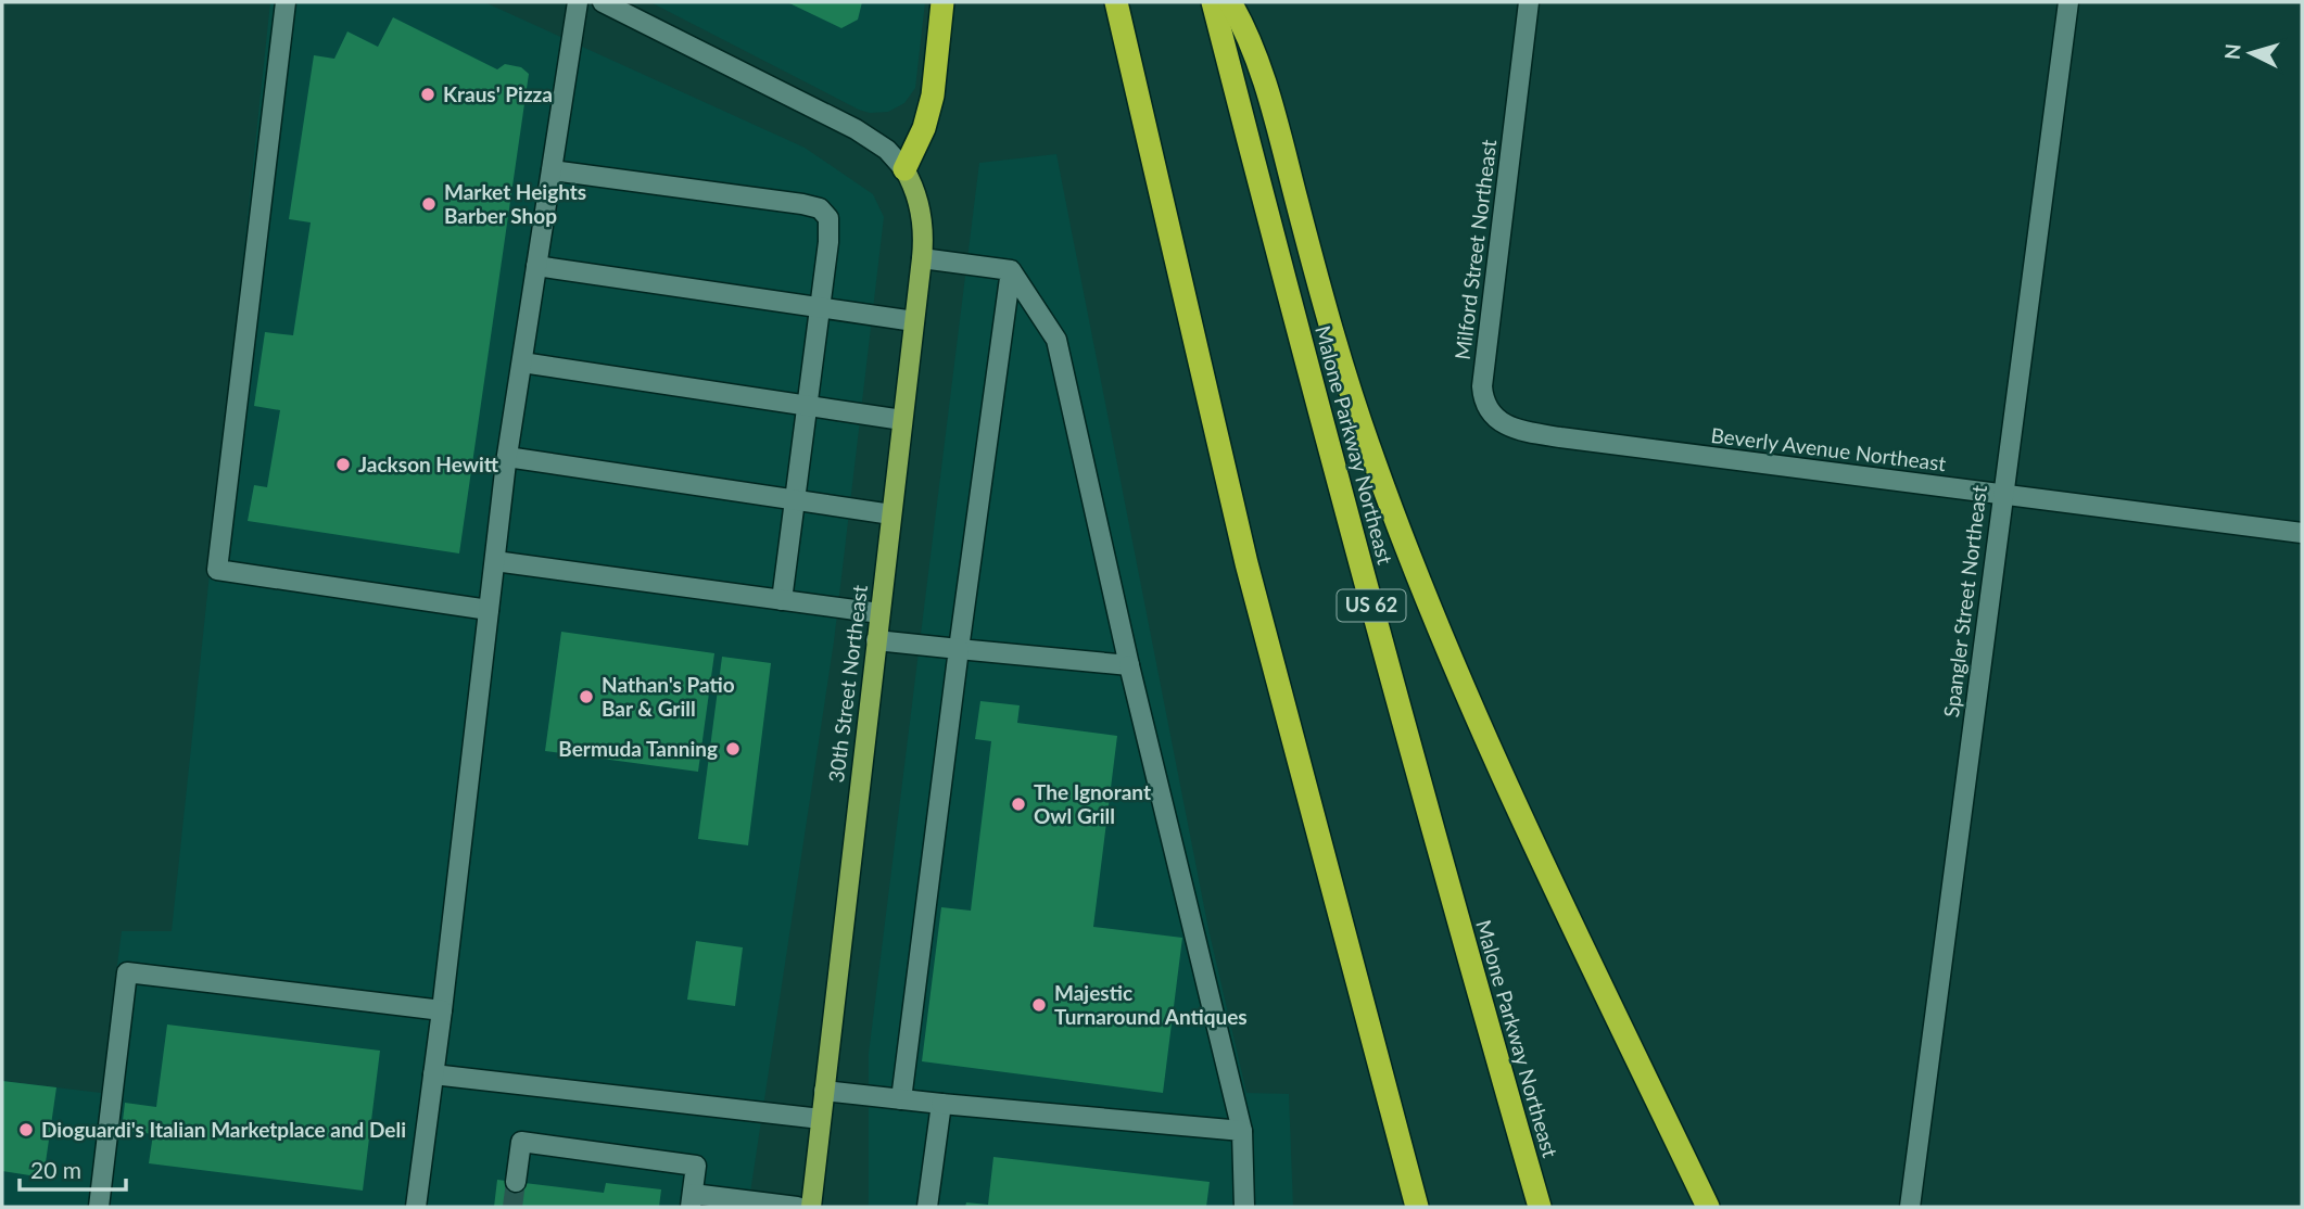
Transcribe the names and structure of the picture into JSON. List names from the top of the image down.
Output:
{
  "streets": {
    "highway": ["Malone Parkway Northeast", "US 62"],
    "main road": ["30th Street Northeast"],
    "street": ["Milford Street Northeast", "Beverly Avenue Northeast", "Spangler Street Northeast"]
  },
  "crossings": [
    ["Milford Street Northeast", "Beverly Avenue Northeast"],
    ["Beverly Avenue Northeast", "Spangler Street Northeast"]
  ],
  "places": [
    "Kraus' Pizza",
    "Market Heights Barber Shop",
    "Jackson Hewitt",
    "Nathan's Patio Bar & Grill",
    "Bermuda Tanning",
    "The Ignorant Owl Grill",
    "Majestic Turnaround Antiques",
    "Dioguardi's Italian Marketplace and Deli"
  ],
  "scale_bar": "20 m",
  "north": "left"
}
